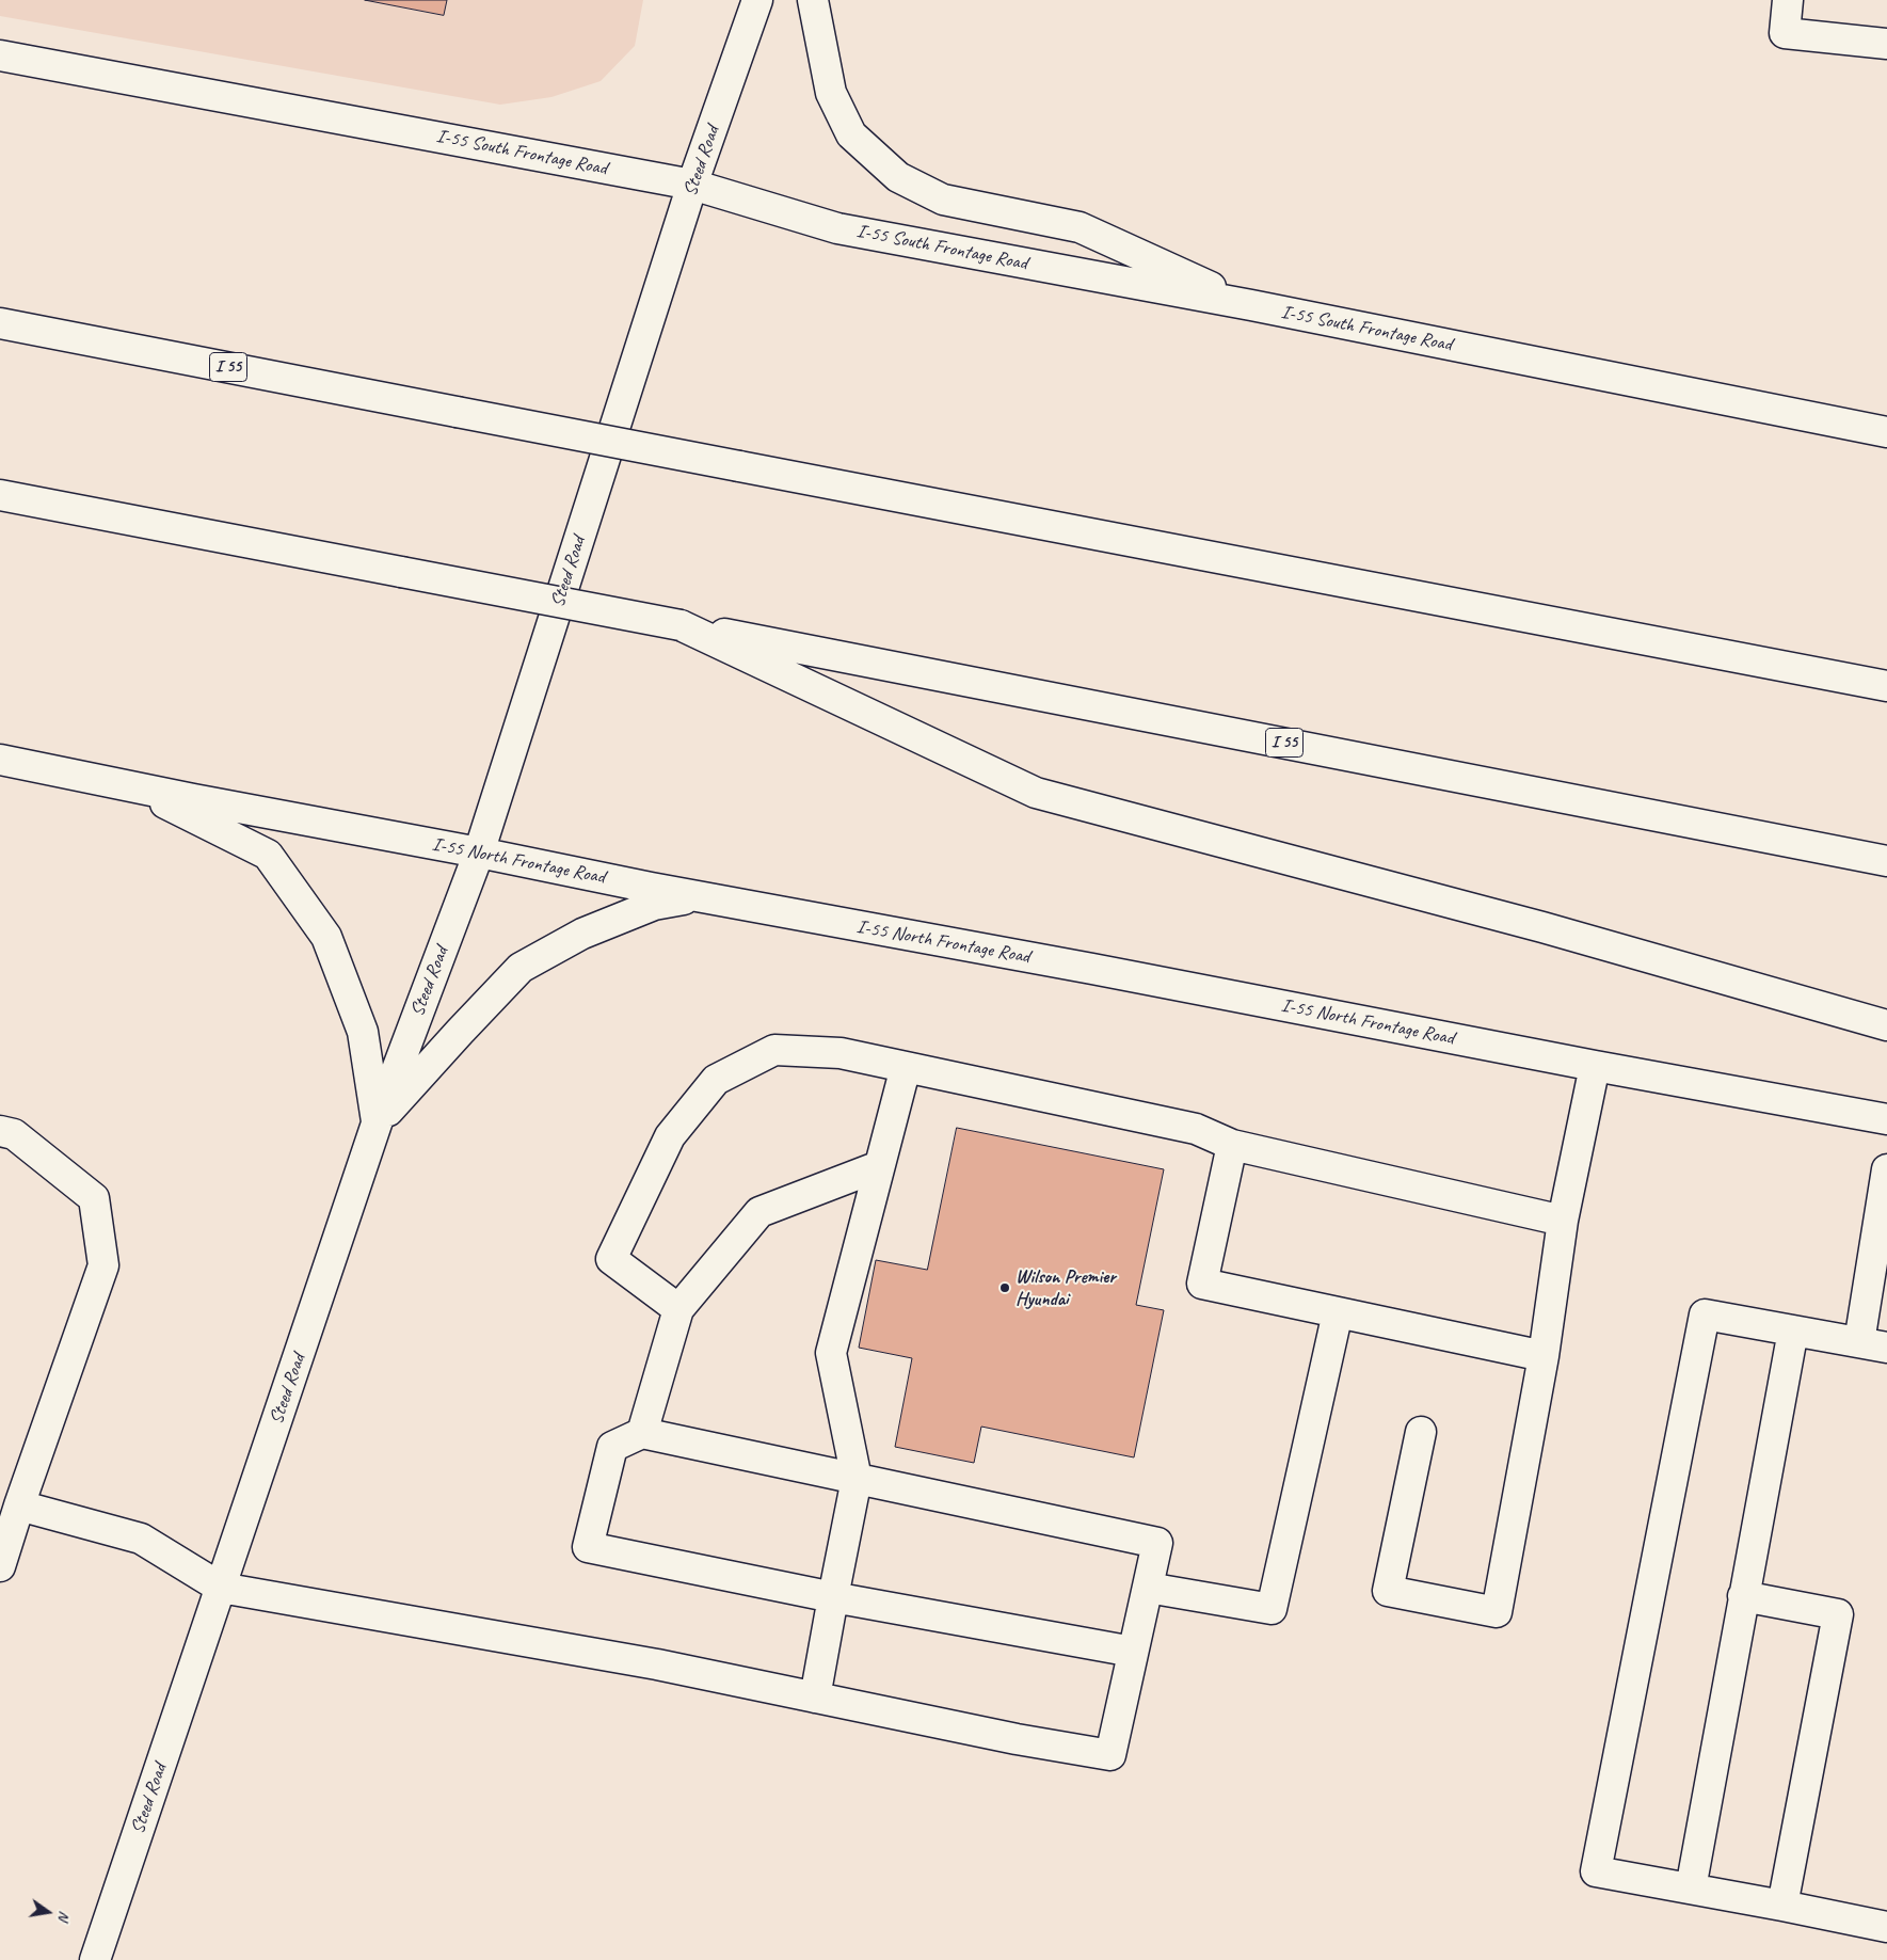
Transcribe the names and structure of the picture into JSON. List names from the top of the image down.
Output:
{
  "streets": {
    "main road": [
      "I-55 South Frontage Road",
      "Steed Road",
      "I 55",
      "I-55 North Frontage Road"
    ]
  },
  "crossings": [
    ["I-55 South Frontage Road", "Steed Road"],
    ["Steed Road", "I-55 North Frontage Road"]
  ],
  "places": ["Wilson Premier Hyundai"],
  "north": "right"
}
